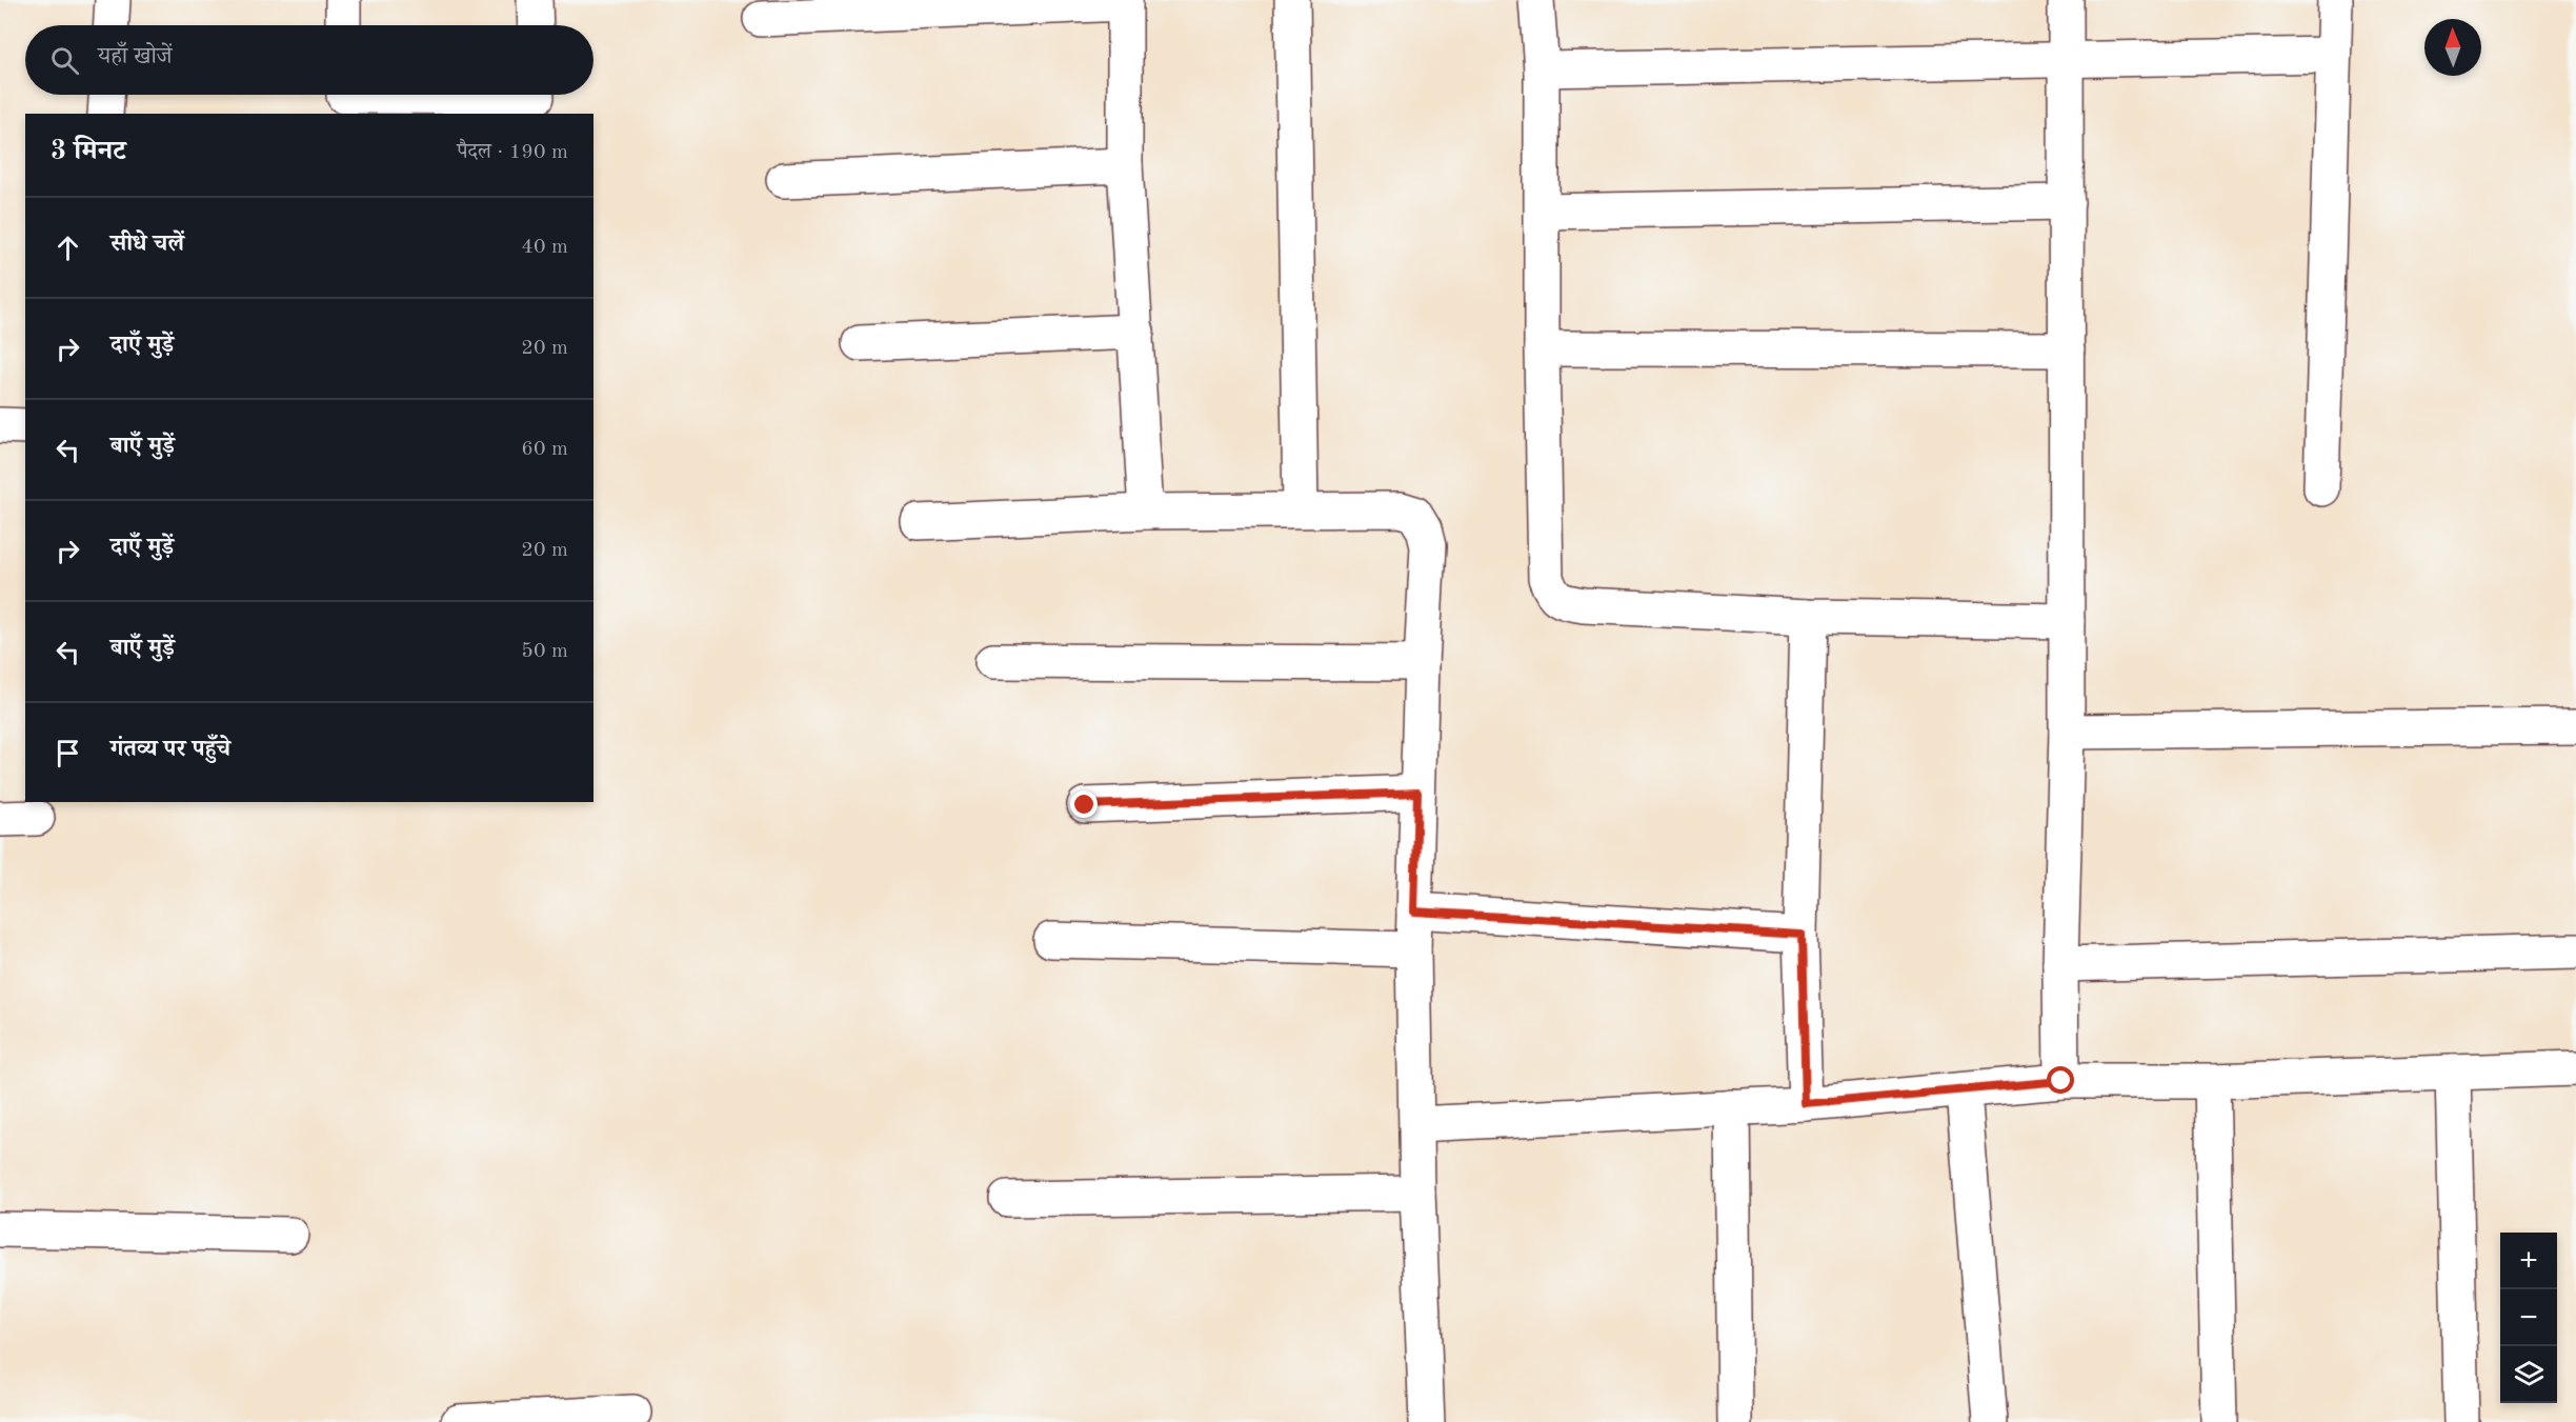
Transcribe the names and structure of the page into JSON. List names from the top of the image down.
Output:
{
  "north": "top",
  "page": {
    "search": "यहाँ खोजें",
    "heading": ["3 मिनट", "पैदल · 190 m"],
    "list": [
      ["सीधे चलें", "40 m"],
      ["दाएँ मुड़ें", "20 m"],
      ["बाएँ मुड़ें", "60 m"],
      ["दाएँ मुड़ें", "20 m"],
      ["बाएँ मुड़ें", "50 m"],
      "गंतव्य पर पहुँचे"
    ],
    "map_buttons": ["+", "−"]
  }
}
